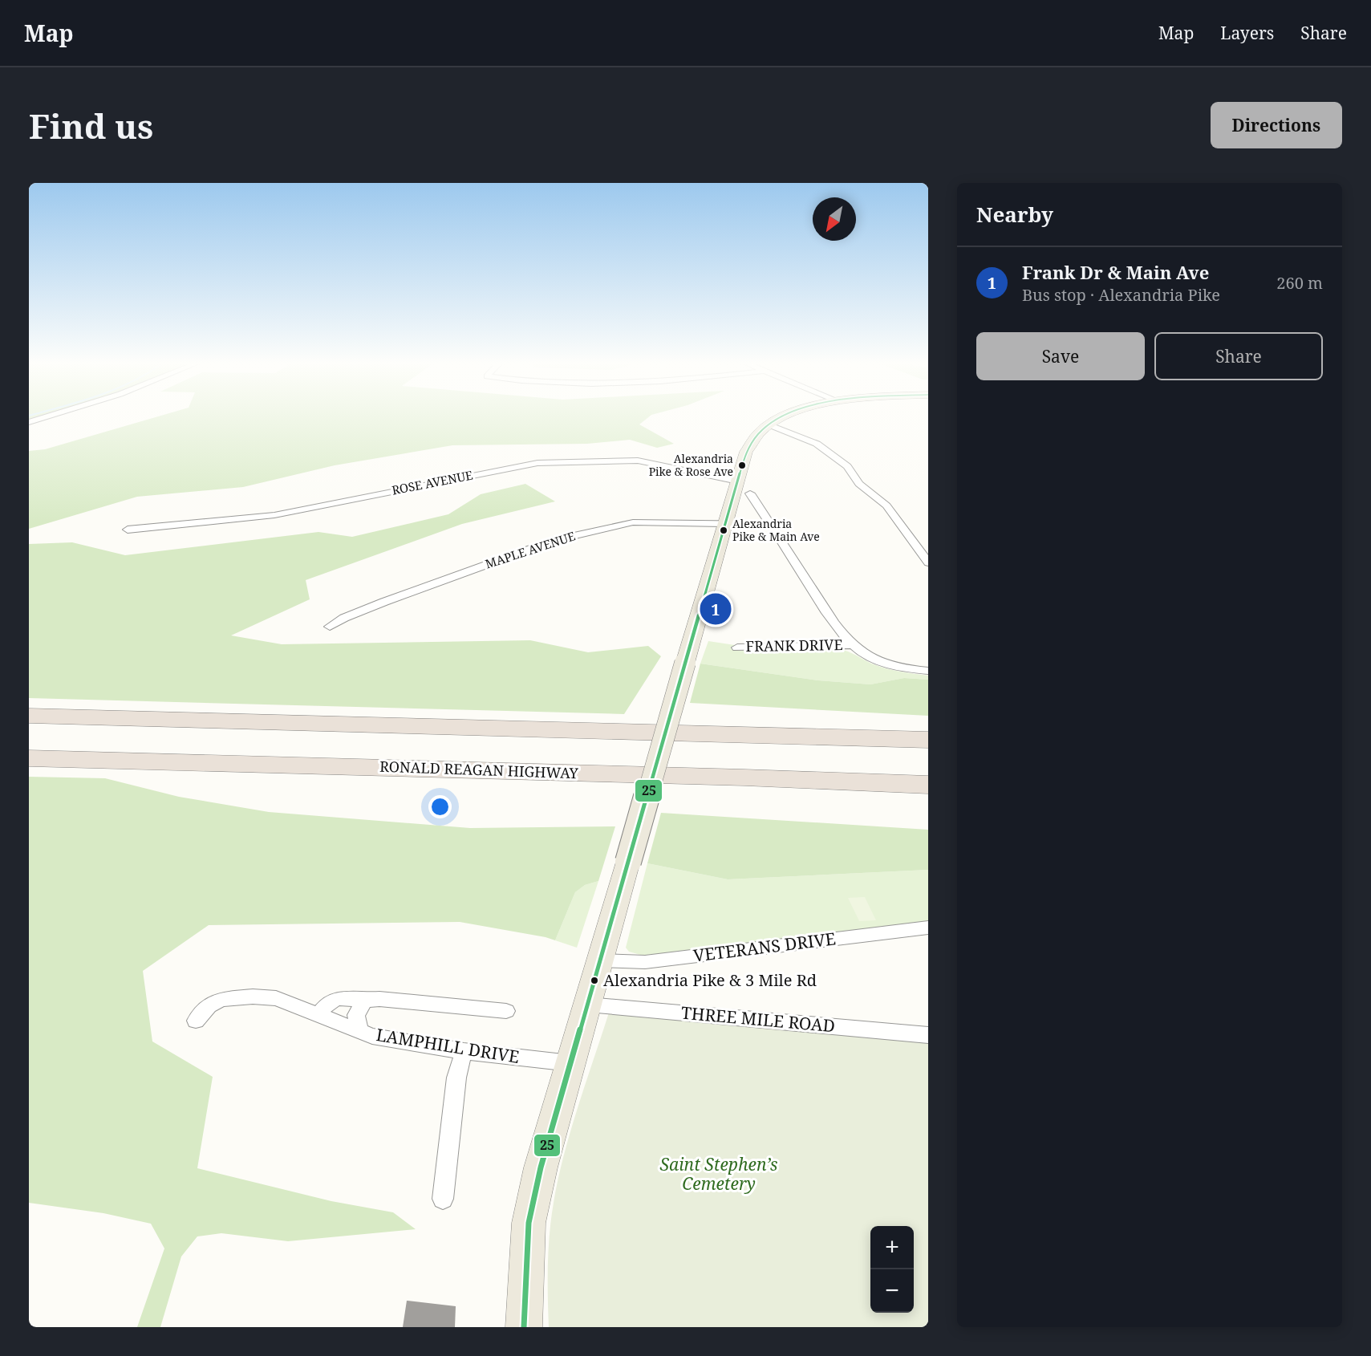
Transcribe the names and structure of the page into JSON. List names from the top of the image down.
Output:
{
  "streets": {
    "highway": ["RONALD REAGAN HIGHWAY"],
    "street": [
      "ROSE AVENUE",
      "MAPLE AVENUE",
      "FRANK DRIVE",
      "VETERANS DRIVE",
      "THREE MILE ROAD",
      "LAMPHILL DRIVE"
    ]
  },
  "parks": ["Saint Stephen’s Cemetery"],
  "places": ["Alexandria Pike & Rose Ave", "Alexandria Pike & Main Ave", "Alexandria Pike & 3 Mile Rd"],
  "lines": ["transit line 25"],
  "north": "bottom left",
  "page": {
    "header": "Map",
    "nav": ["Map", "Layers", "Share"],
    "buttons": [
      "Directions",
      ["Save", "Share"]
    ],
    "title": "Find us",
    "heading": "Nearby",
    "list": [
      {
        "mark": "1",
        "name": "Frank Dr & Main Ave",
        "note": "Bus stop · Alexandria Pike",
        "value": "260 m"
      }
    ],
    "pins": "1",
    "map_buttons": ["+", "−"]
  }
}
